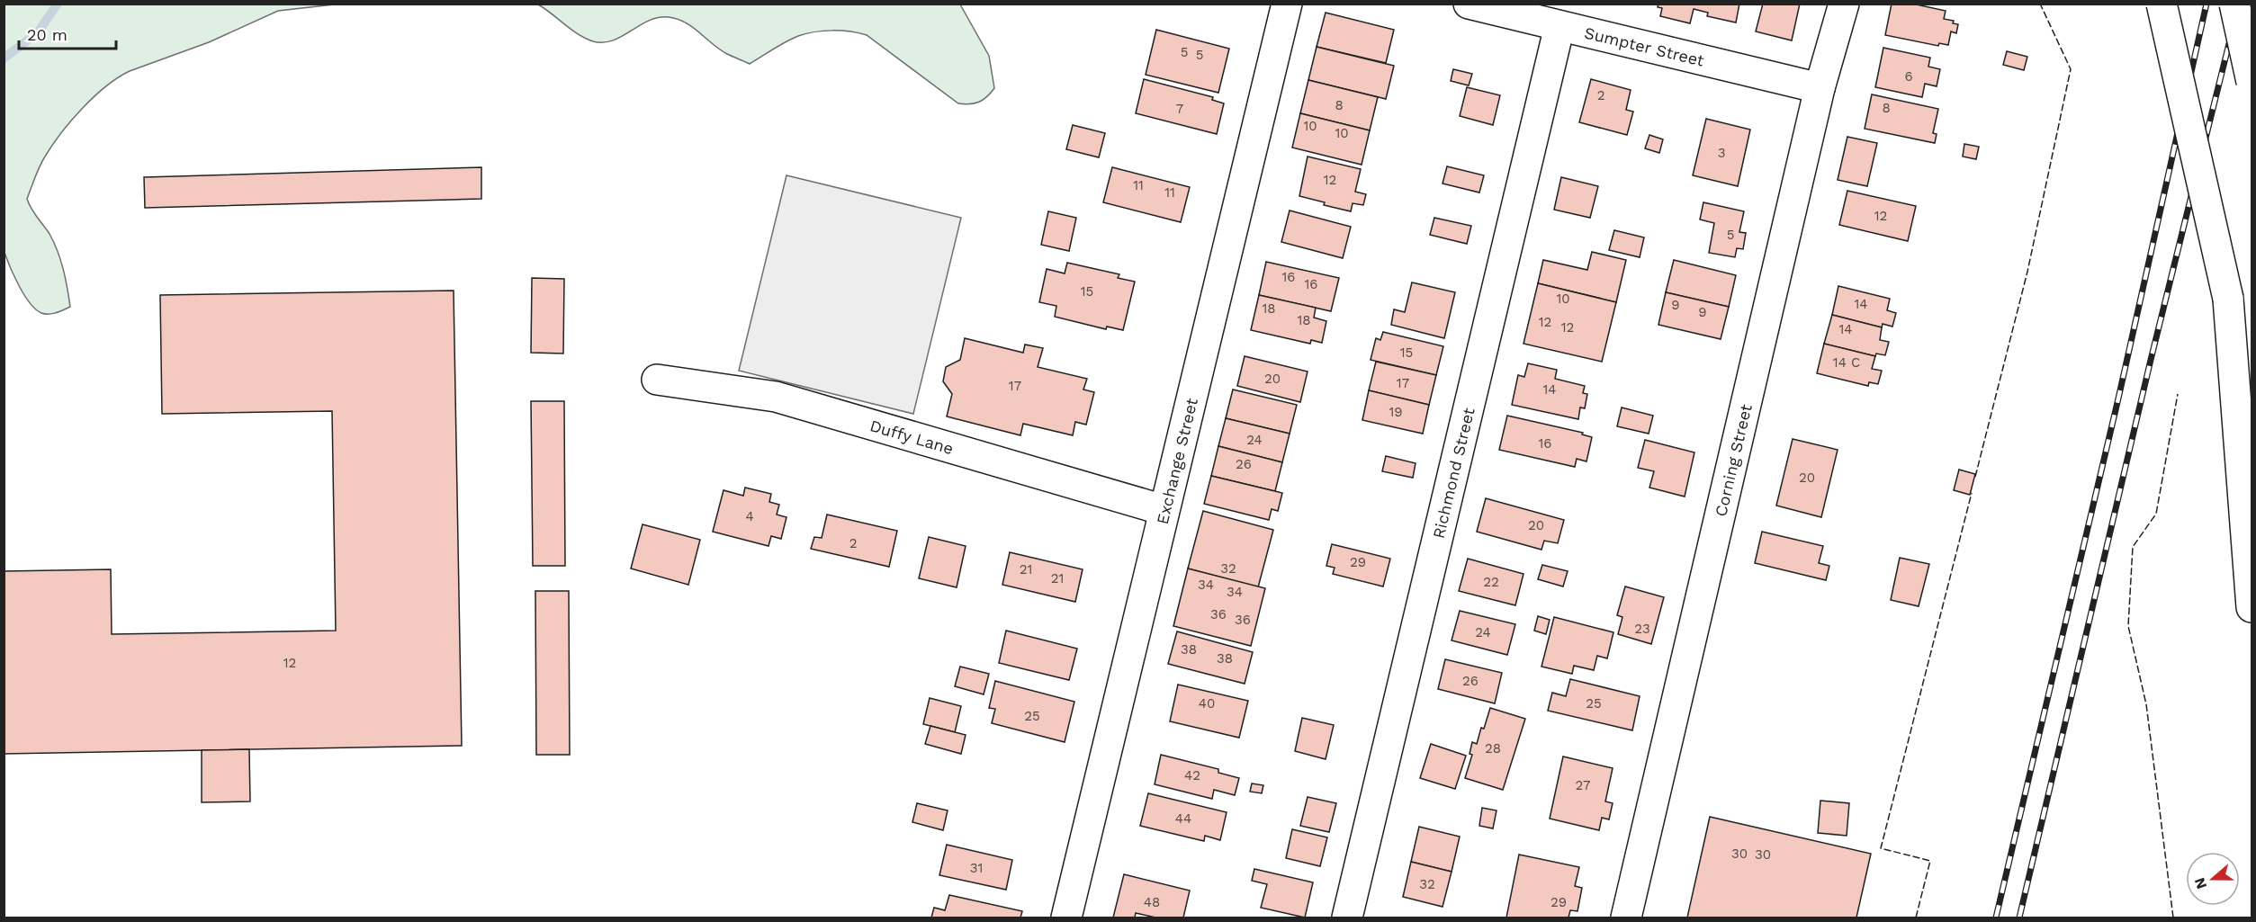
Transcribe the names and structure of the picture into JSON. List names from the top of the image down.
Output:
{
  "streets": {
    "main road": [
      "Sumpter Street",
      "Duffy Lane",
      "Exchange Street",
      "Corning Street",
      "Richmond Street"
    ]
  },
  "crossings": [
    ["Sumpter Street", "Corning Street"],
    ["Sumpter Street", "Richmond Street"],
    ["Duffy Lane", "Exchange Street"]
  ],
  "house_numbers": [
    "5",
    "5",
    "6",
    "2",
    "8",
    "8",
    "7",
    "10",
    "10",
    "3",
    "12",
    "11",
    "11",
    "12",
    "5",
    "16",
    "16",
    "15",
    "10",
    "14",
    "9",
    "18",
    "9",
    "18",
    "12",
    "12",
    "14",
    "15",
    "14 C",
    "20",
    "17",
    "17",
    "14",
    "19",
    "24",
    "16",
    "26",
    "20",
    "4",
    "20",
    "2",
    "29",
    "32",
    "21",
    "21",
    "22",
    "34",
    "34",
    "36",
    "36",
    "23",
    "24",
    "38",
    "38",
    "12",
    "26",
    "40",
    "25",
    "25",
    "28",
    "42",
    "27",
    "44",
    "30",
    "30",
    "31",
    "32",
    "48",
    "29"
  ],
  "scale_bar": "20 m",
  "north": "left"
}
